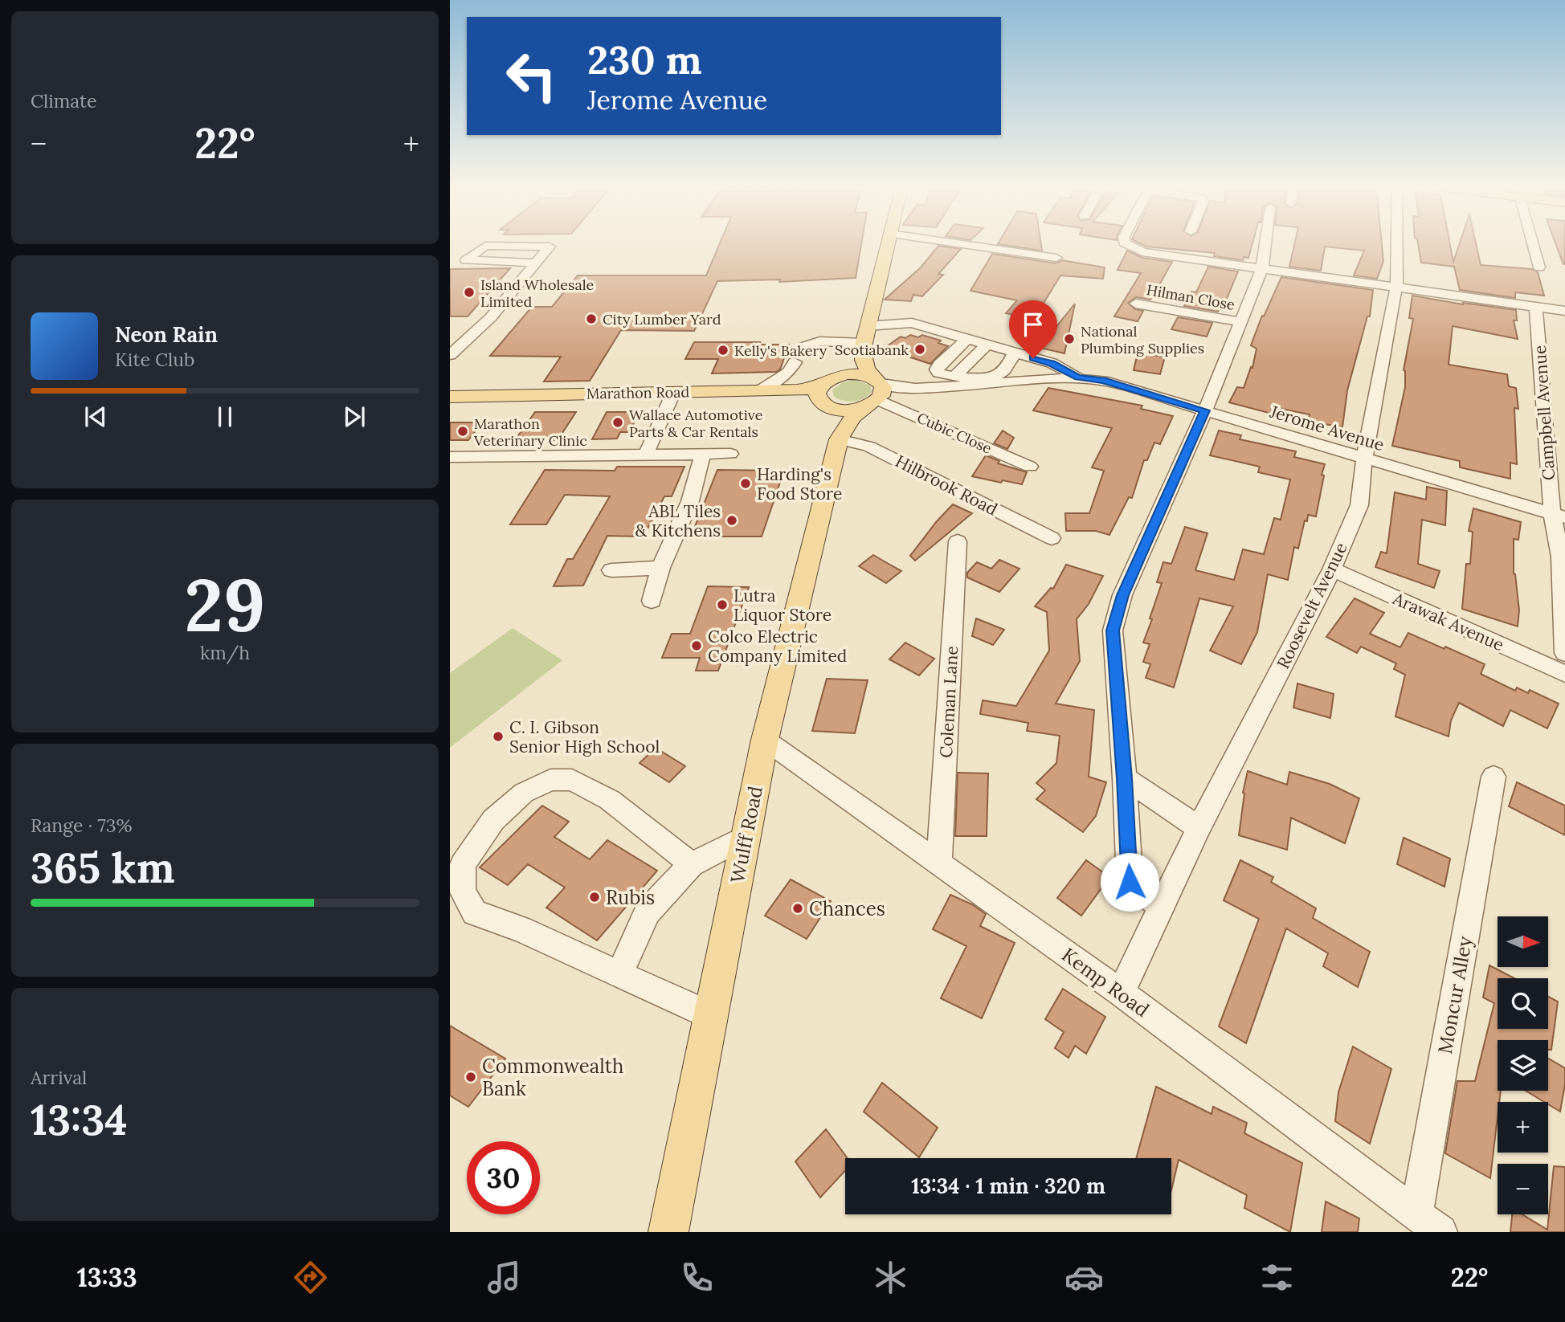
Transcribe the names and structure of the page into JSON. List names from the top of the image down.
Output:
{
  "streets": {
    "main road": ["Marathon Road", "Wulff Road"],
    "street": [
      "Hilman Close",
      "Campbell Avenue",
      "Jerome Avenue",
      "Cubic Close",
      "Hilbrook Road",
      "Roosevelt Avenue",
      "Arawak Avenue",
      "Coleman Lane",
      "Kemp Road",
      "Moncur Alley"
    ]
  },
  "crossings": [
    ["Marathon Road", "Jerome Avenue"],
    ["Marathon Road", "Cubic Close"],
    ["Marathon Road", "Wulff Road"],
    ["Campbell Avenue", "Jerome Avenue"],
    ["Jerome Avenue", "Cubic Close"],
    ["Jerome Avenue", "Roosevelt Avenue"],
    ["Jerome Avenue", "Wulff Road"],
    ["Cubic Close", "Wulff Road"],
    ["Hilbrook Road", "Wulff Road"],
    ["Roosevelt Avenue", "Arawak Avenue"],
    ["Roosevelt Avenue", "Kemp Road"],
    ["Coleman Lane", "Kemp Road"],
    ["Wulff Road", "Kemp Road"],
    ["Kemp Road", "Moncur Alley"]
  ],
  "places": [
    "Island Wholesale Limited",
    "City Lumber Yard",
    "National Plumbing Supplies",
    "Scotiabank",
    "Kelly's Bakery",
    "Wallace Automotive Parts & Car Rentals",
    "Marathon Veterinary Clinic",
    "Harding's Food Store",
    "ABL Tiles & Kitchens",
    "Lutra Liquor Store",
    "Colco Electric Company Limited",
    "C. I. Gibson Senior High School",
    "Rubis",
    "Chances",
    "Commonwealth Bank"
  ],
  "north": "right",
  "page": {
    "tile": [
      "Climate",
      ["29", "km/h"],
      ["Range · 73%", "365 km"],
      ["Arrival", "13:34"]
    ],
    "turn": ["230 m", "Jerome Avenue"],
    "heat": ["−", "22°", "+"],
    "song": ["Neon Rain", "Kite Club"],
    "map_buttons": ["+", "−"],
    "limit": "30",
    "trip": "13:34 · 1 min · 320 m",
    "tabs": ["13:33", "22°"]
  }
}
